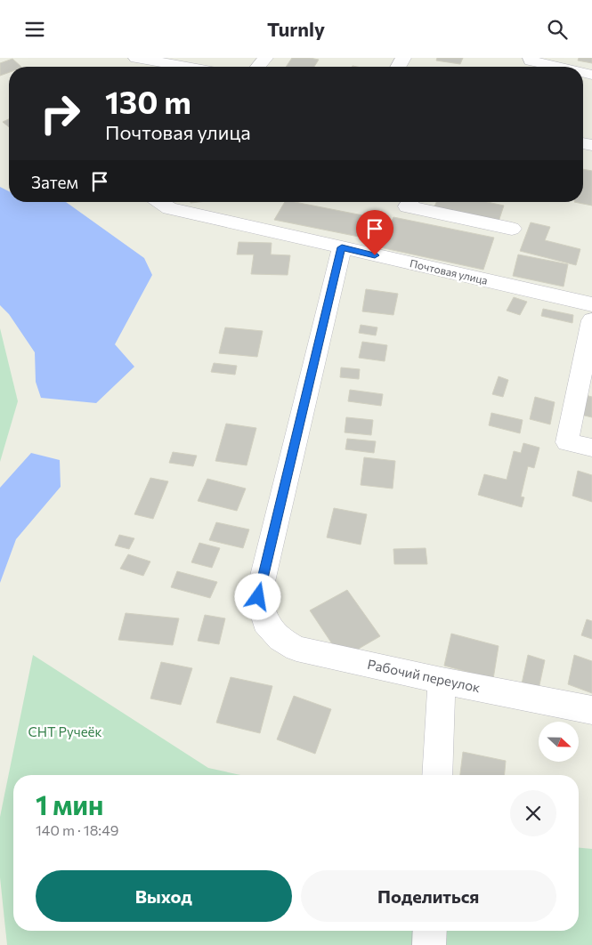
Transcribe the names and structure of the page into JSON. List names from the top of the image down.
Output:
{
  "streets": {
    "street": ["Почтовая улица", "Рабочий переулок"]
  },
  "crossings": [
    ["Почтовая улица", "Рабочий переулок"]
  ],
  "parks": ["СНТ Ручеёк"],
  "north": "right",
  "page": {
    "header": "Turnly",
    "turn": ["130 m", "Почтовая улица"],
    "then": "Затем",
    "heading": ["1 мин", "140 m · 18:49"],
    "buttons": ["Выход", "Поделиться"]
  }
}
